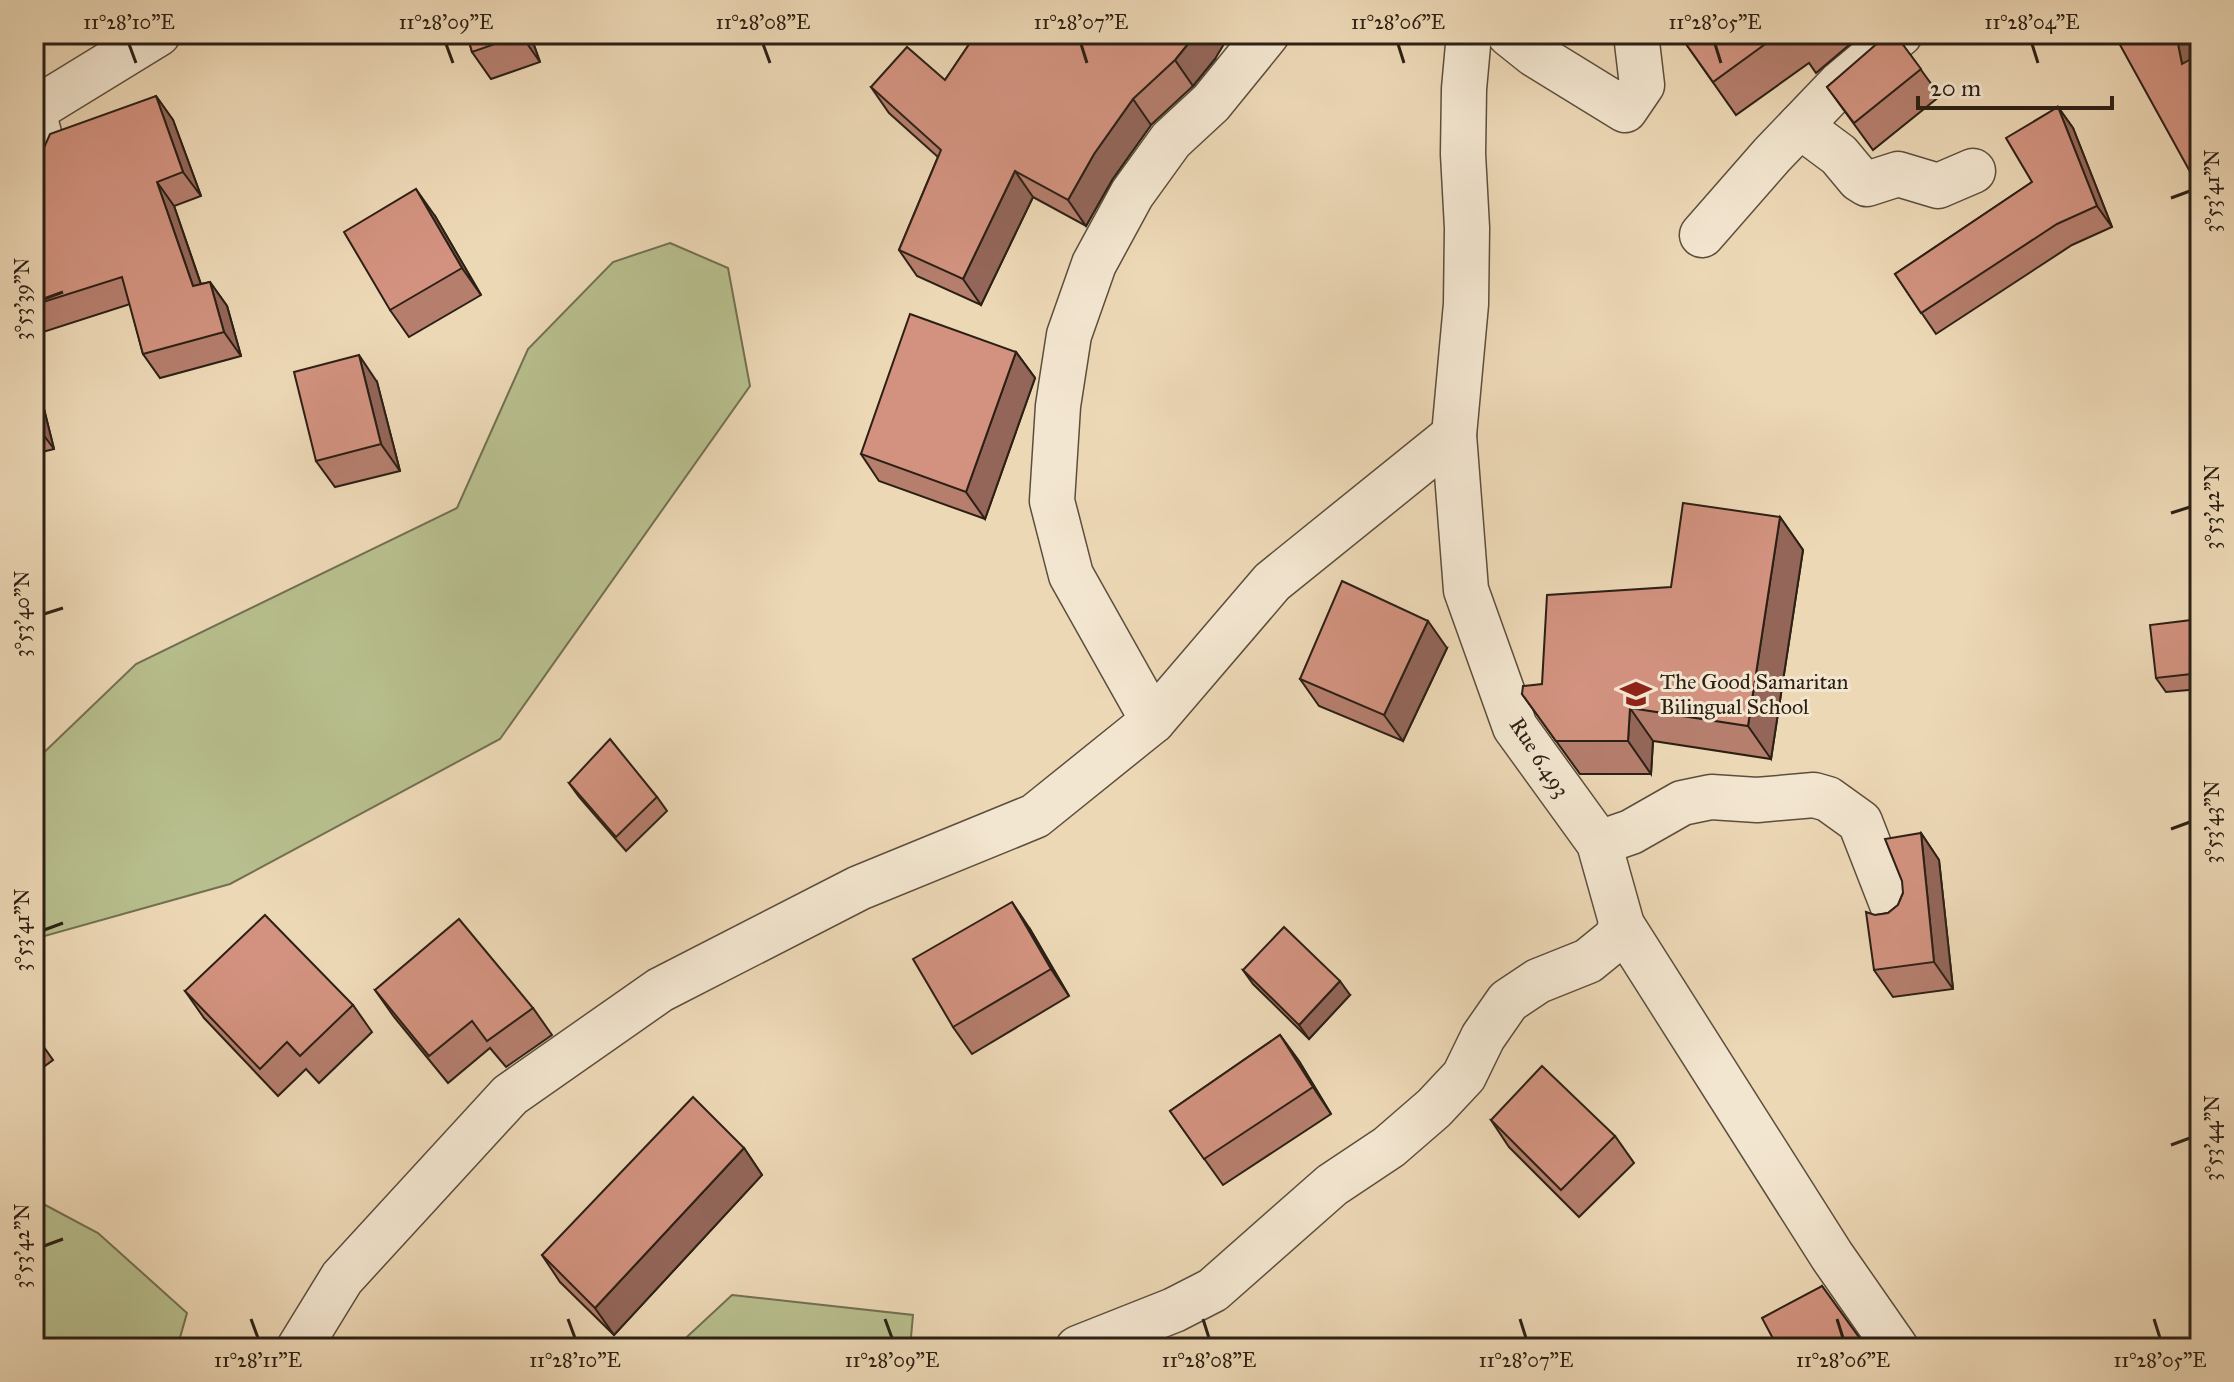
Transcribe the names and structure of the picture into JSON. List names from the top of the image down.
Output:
{
  "streets": {
    "street": ["Rue 6.493"]
  },
  "places": {
    "school or university": ["The Good Samaritan Bilingual School"]
  },
  "scale_bar": "20 m",
  "coordinates": [
    "11°28'10\"E",
    "11°28'09\"E",
    "11°28'08\"E",
    "11°28'07\"E",
    "11°28'06\"E",
    "11°28'05\"E",
    "11°28'04\"E",
    "3°53'41\"N",
    "3°53'39\"N",
    "3°53'42\"N",
    "3°53'40\"N",
    "3°53'43\"N",
    "3°53'44\"N",
    "11°28'11\"E"
  ]
}
